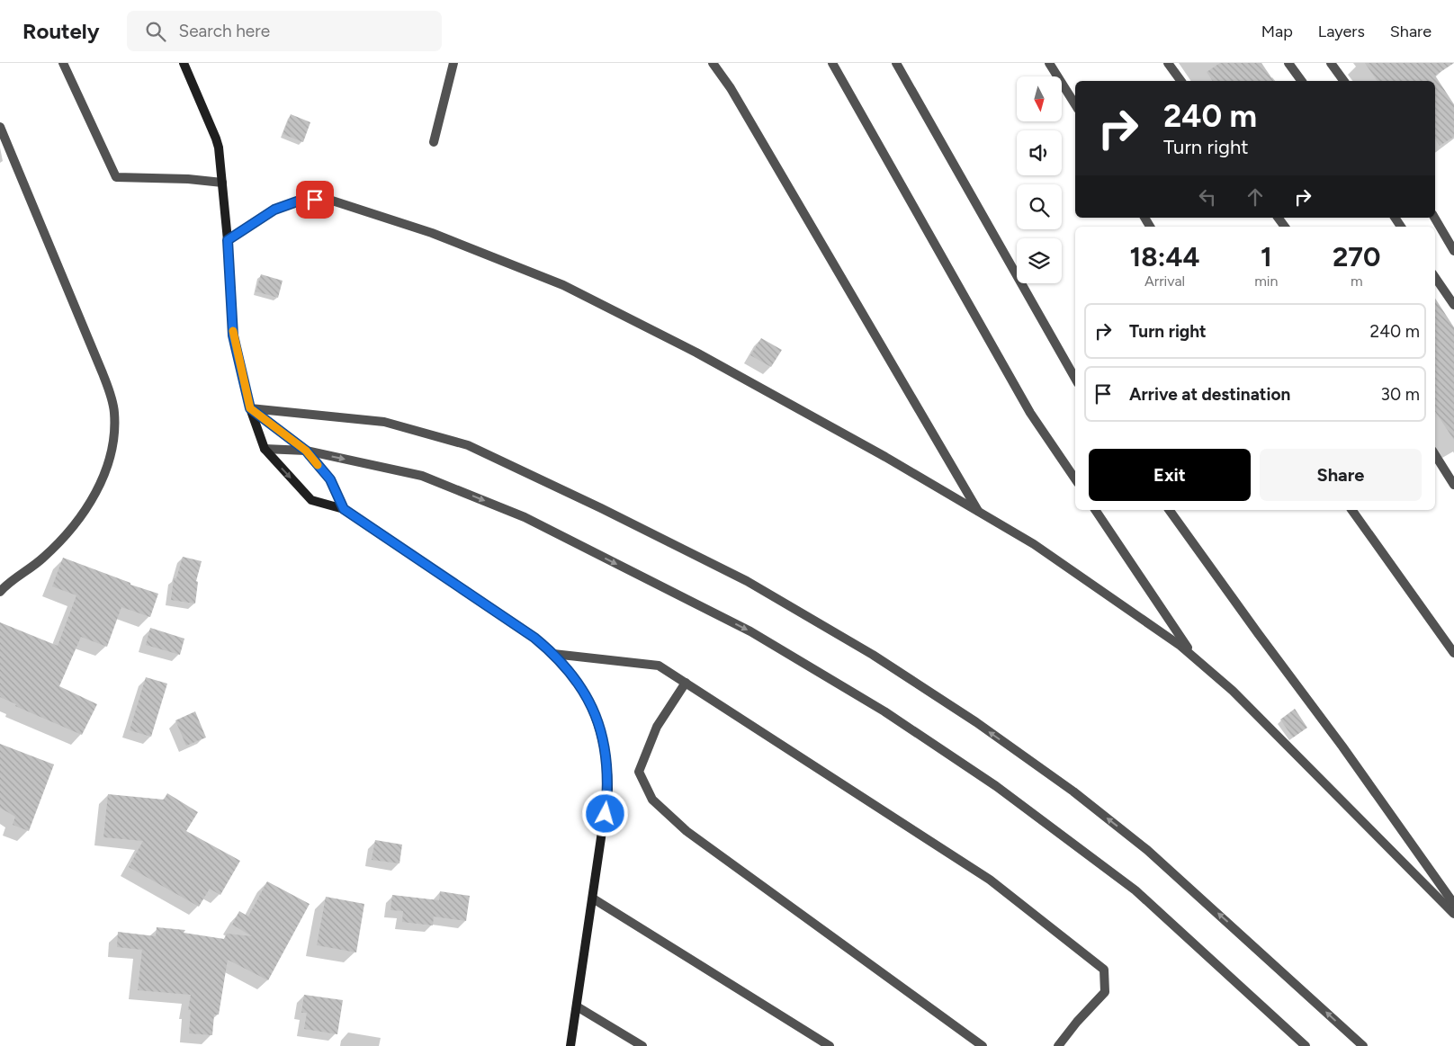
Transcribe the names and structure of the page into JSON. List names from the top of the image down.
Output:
{
  "north": "bottom",
  "page": {
    "header": "Routely",
    "search": "Search here",
    "nav": ["Map", "Layers", "Share"],
    "turn": ["240 m", "Turn right"],
    "eta": [
      "18:44",
      "Arrival",
      "1",
      "min",
      "270",
      "m"
    ],
    "list": [
      {
        "name": "Turn right",
        "value": "240 m"
      },
      {
        "name": "Arrive at destination",
        "value": "30 m"
      }
    ],
    "buttons": ["Exit", "Share"]
  }
}
